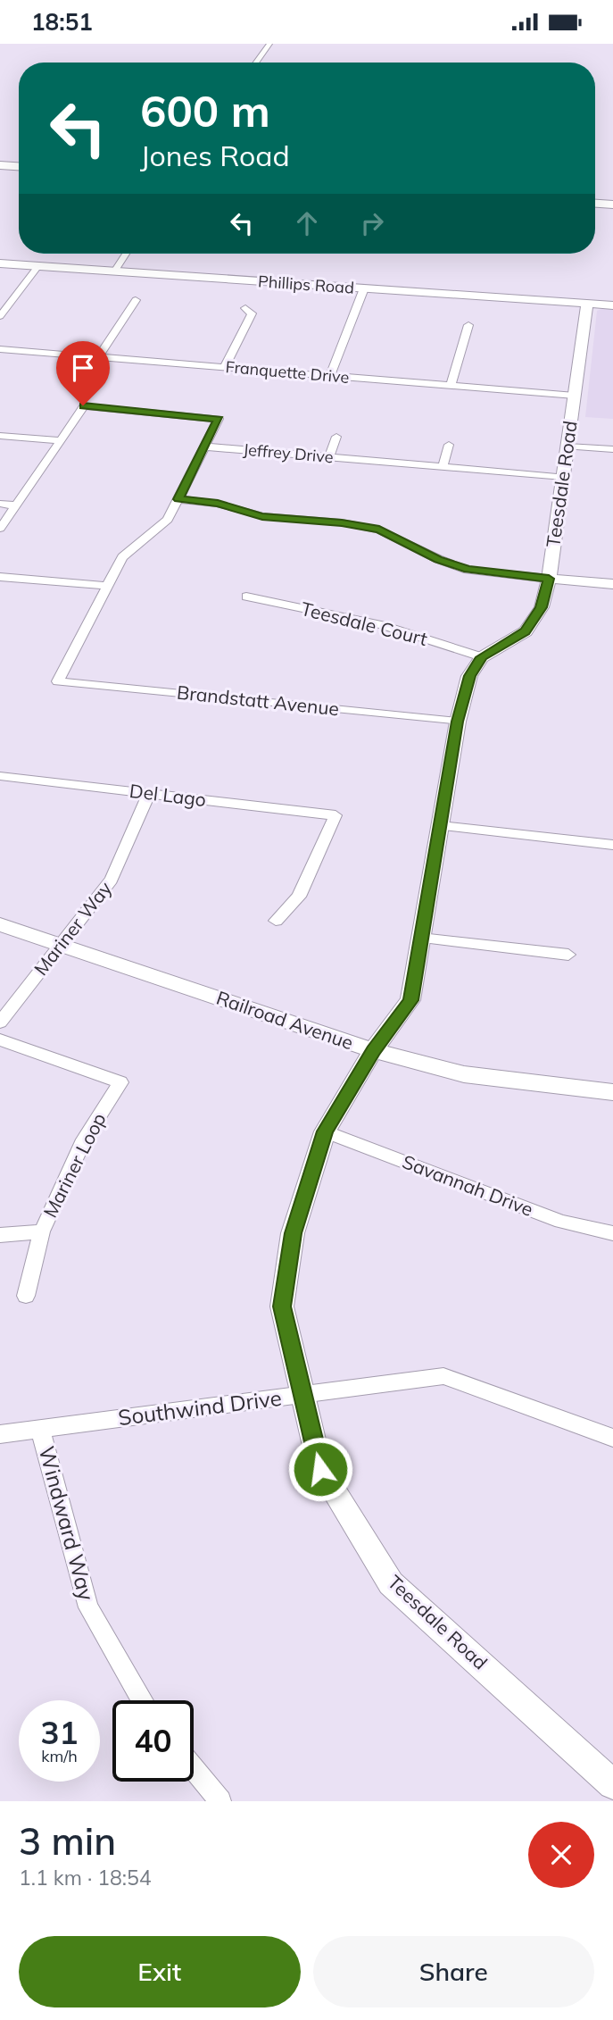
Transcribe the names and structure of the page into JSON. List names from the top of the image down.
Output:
{
  "streets": {
    "street": [
      "Phillips Road",
      "Franquette Drive",
      "Jeffrey Drive",
      "Teesdale Road",
      "Teesdale Court",
      "Brandstatt Avenue",
      "Del Lago",
      "Mariner Way",
      "Railroad Avenue",
      "Mariner Loop",
      "Savannah Drive",
      "Southwind Drive",
      "Windward Way"
    ]
  },
  "crossings": [
    ["Phillips Road", "Teesdale Road"],
    ["Franquette Drive", "Teesdale Road"],
    ["Jeffrey Drive", "Teesdale Road"],
    ["Teesdale Road", "Teesdale Court"],
    ["Teesdale Road", "Brandstatt Avenue"],
    ["Teesdale Road", "Railroad Avenue"],
    ["Teesdale Road", "Savannah Drive"],
    ["Teesdale Road", "Southwind Drive"],
    ["Del Lago", "Mariner Way"],
    ["Mariner Way", "Railroad Avenue"],
    ["Southwind Drive", "Windward Way"]
  ],
  "page": {
    "status": "18:51",
    "turn": ["600 m", "Jones Road"],
    "speed": "31 km/h",
    "limit": "40",
    "heading": ["3 min", "1.1 km · 18:54"],
    "buttons": ["Exit", "Share"]
  }
}
